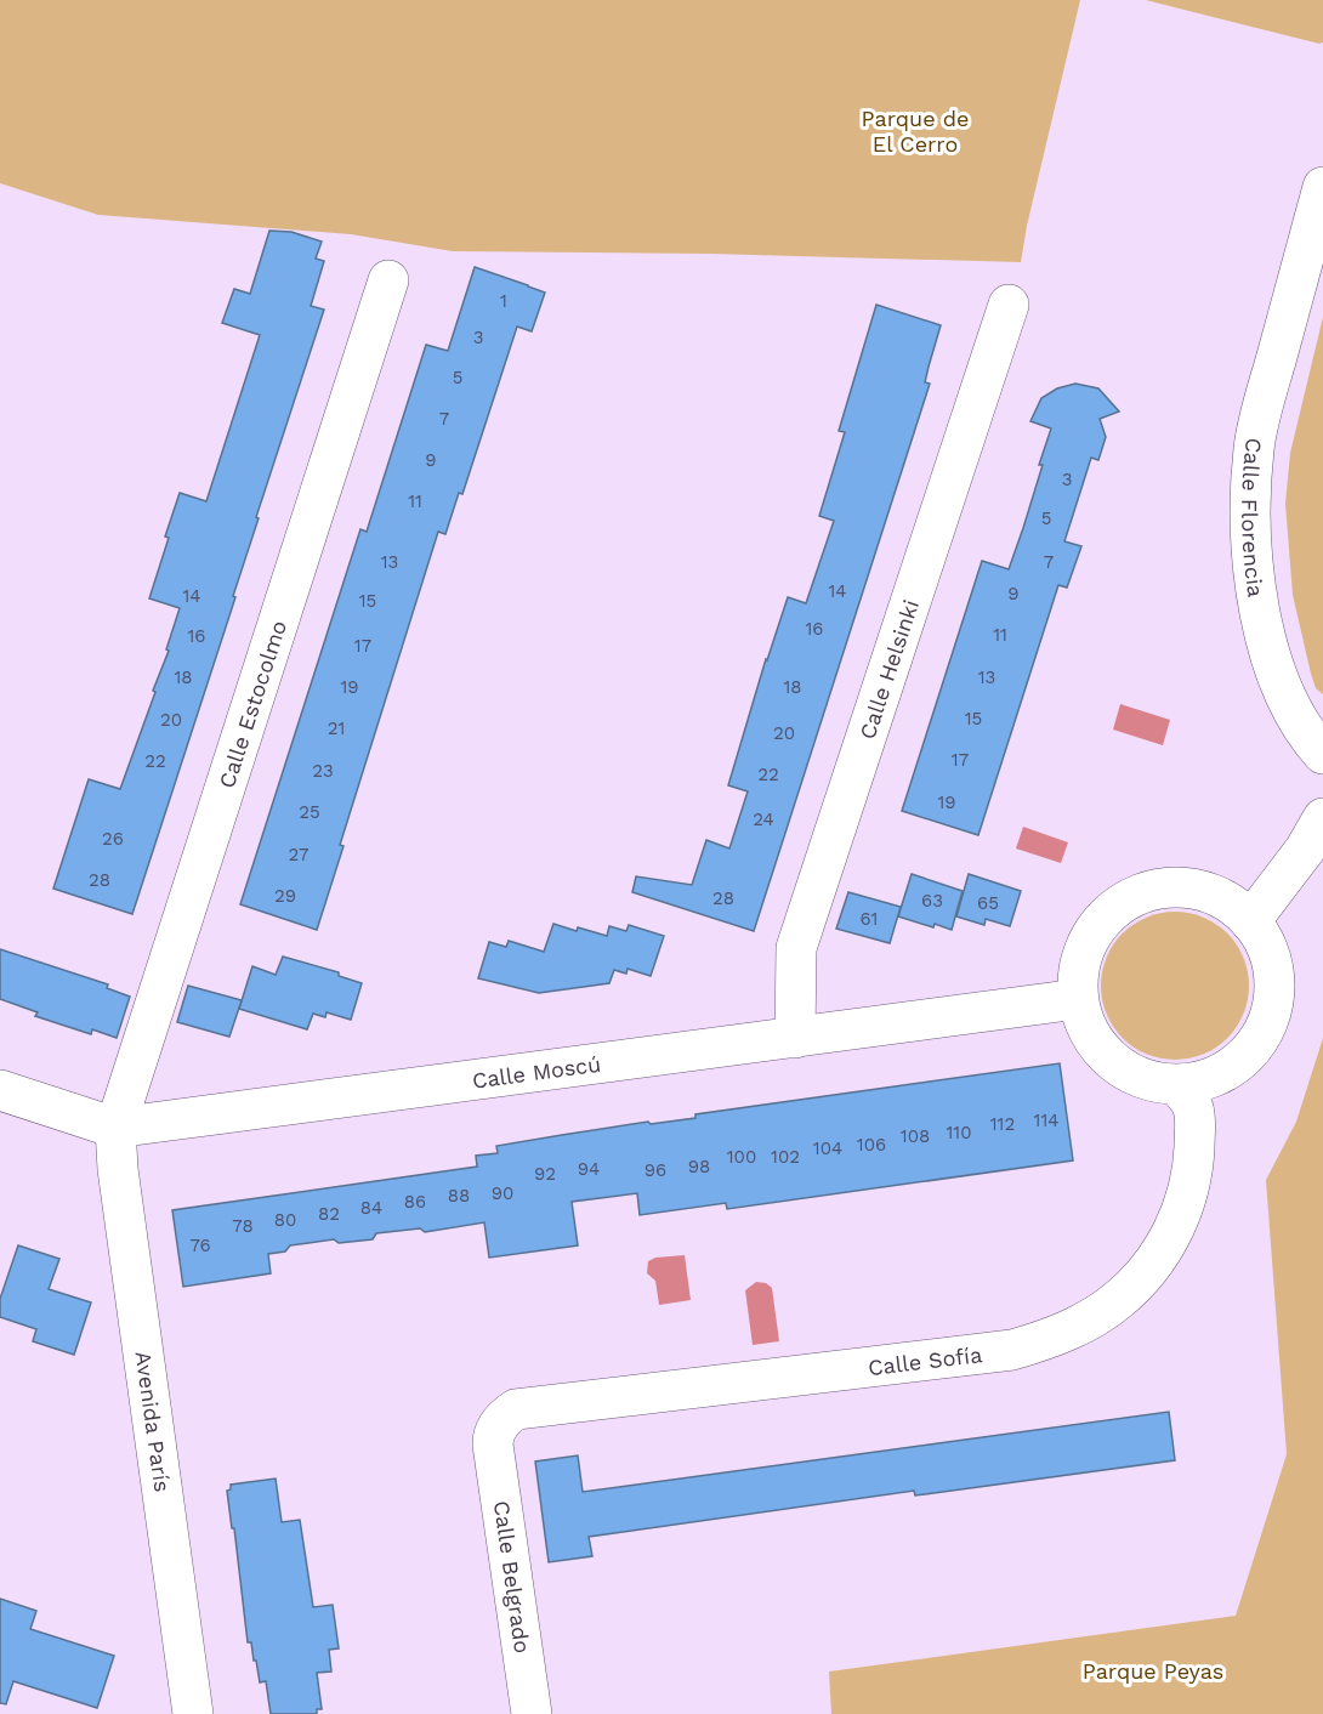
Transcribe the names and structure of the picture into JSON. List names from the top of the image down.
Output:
{
  "streets": {
    "street": [
      "Calle Florencia",
      "Calle Helsinki",
      "Calle Estocolmo",
      "Calle Moscú",
      "Calle Sofía",
      "Avenida París",
      "Calle Belgrado"
    ]
  },
  "crossings": [
    ["Calle Helsinki", "Calle Moscú"],
    ["Calle Estocolmo", "Calle Moscú"],
    ["Calle Estocolmo", "Avenida París"],
    ["Calle Moscú", "Calle Sofía"],
    ["Calle Moscú", "Avenida París"],
    ["Calle Sofía", "Calle Belgrado"]
  ],
  "parks": ["Parque de El Cerro", "Parque Peyas"],
  "house_numbers": [
    "1",
    "3",
    "5",
    "7",
    "9",
    "3",
    "11",
    "5",
    "13",
    "7",
    "14",
    "9",
    "14",
    "15",
    "16",
    "11",
    "16",
    "17",
    "18",
    "13",
    "19",
    "18",
    "15",
    "20",
    "21",
    "20",
    "17",
    "22",
    "23",
    "22",
    "19",
    "25",
    "24",
    "26",
    "27",
    "28",
    "29",
    "28",
    "63",
    "65",
    "61",
    "114",
    "112",
    "110",
    "108",
    "106",
    "104",
    "100",
    "102",
    "98",
    "94",
    "96",
    "92",
    "90",
    "88",
    "86",
    "84",
    "82",
    "80",
    "78",
    "76"
  ]
}
